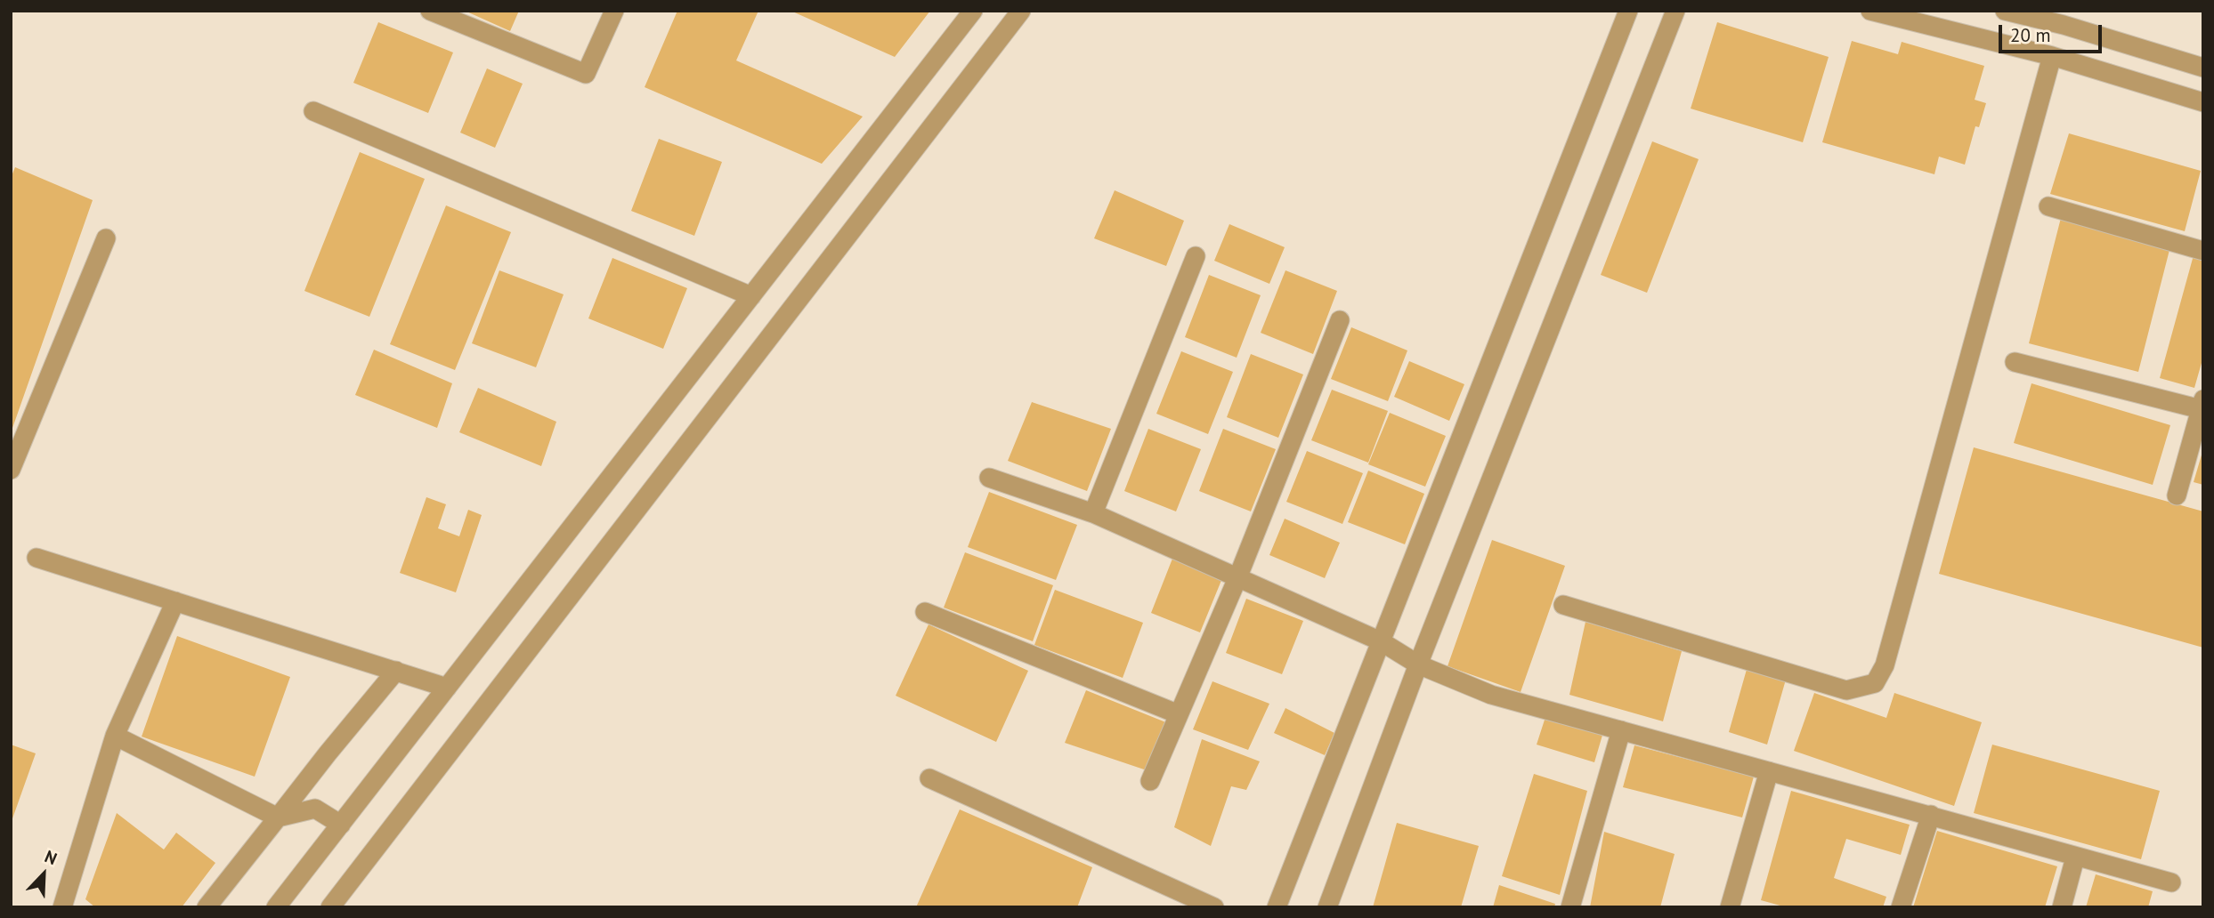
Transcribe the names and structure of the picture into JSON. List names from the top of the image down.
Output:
{
  "scale_bar": "20 m",
  "north": "top right"
}
